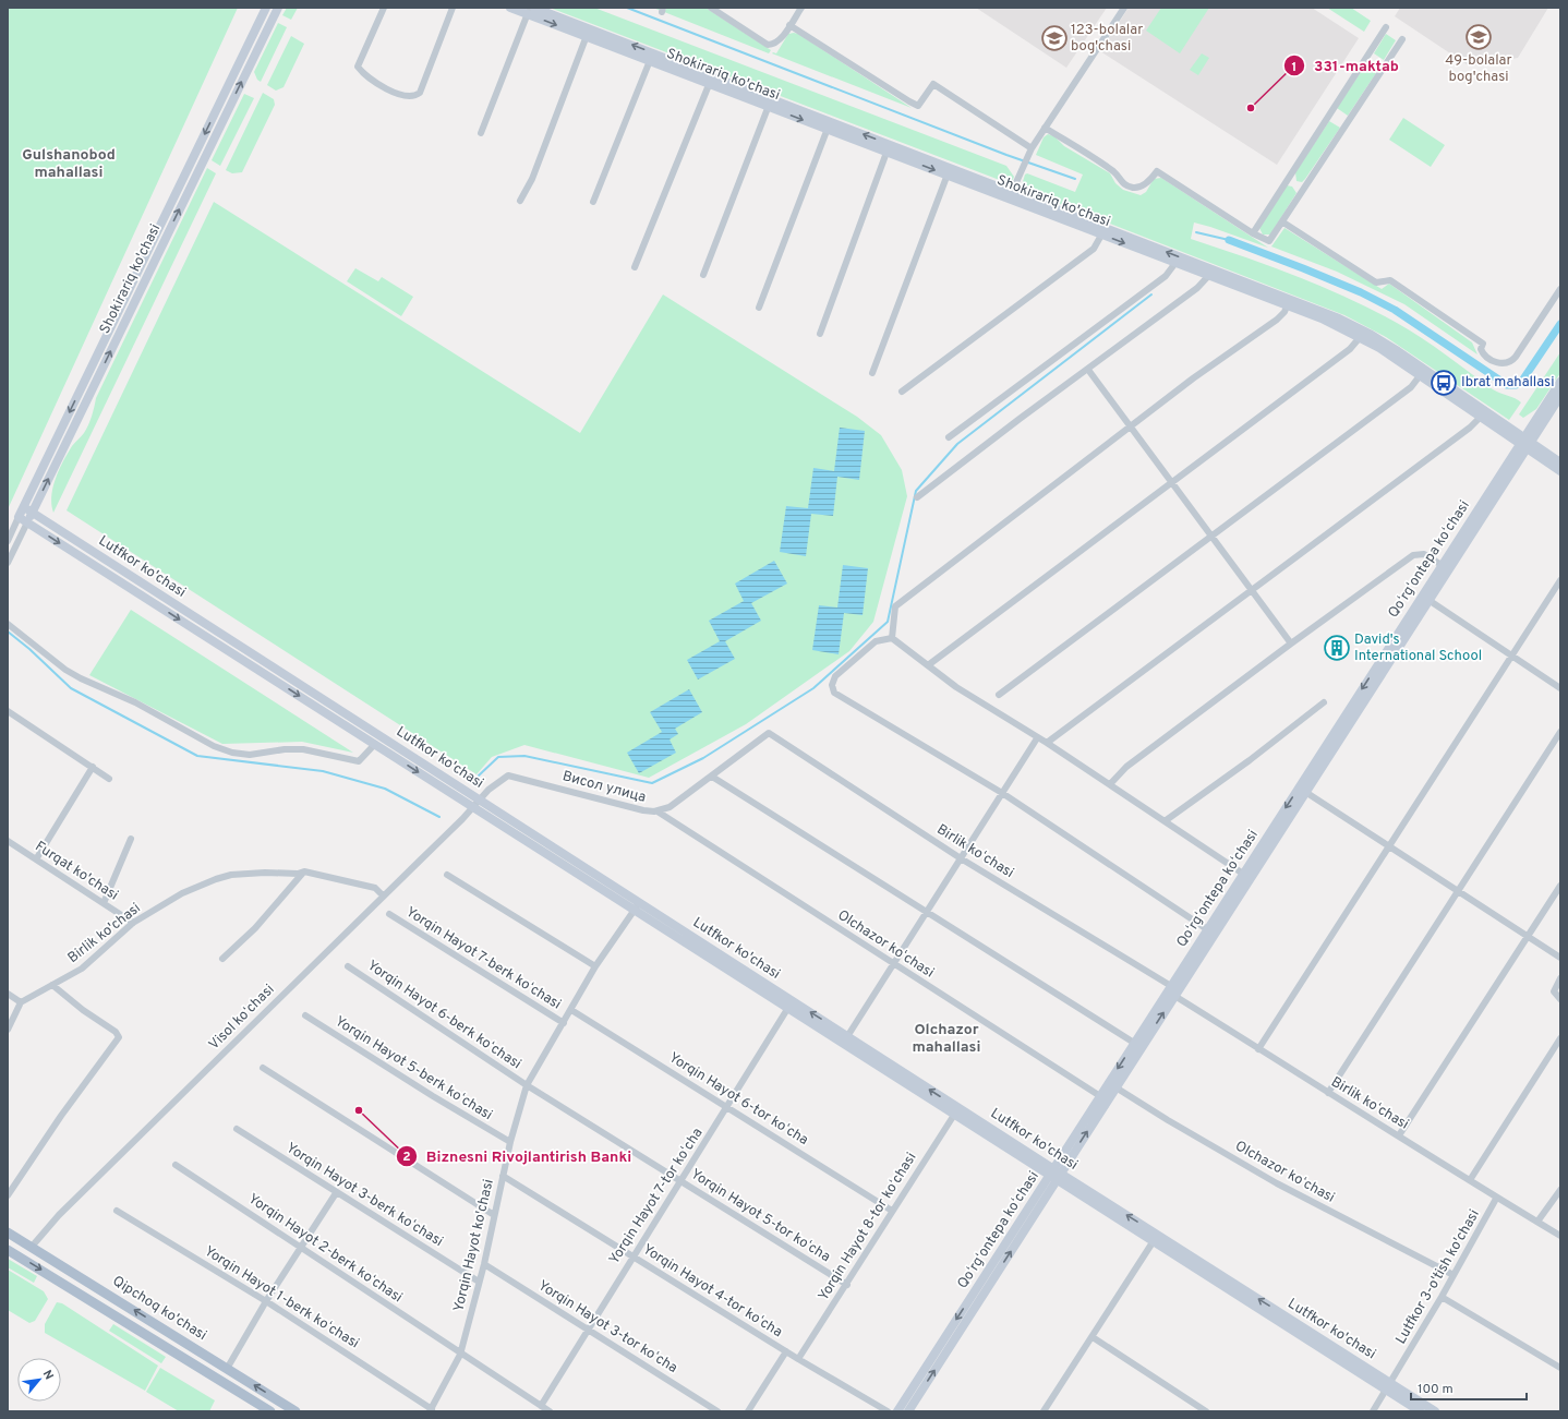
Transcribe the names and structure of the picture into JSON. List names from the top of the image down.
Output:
{
  "streets": {
    "main road": [
      "Shokirariq ko'chasi",
      "Qoʻrgʻontepa koʻchasi",
      "Lutfkor ko'chasi",
      "Qipchoq ko'chasi"
    ],
    "street": [
      "Висол улица",
      "Birlik koʻchasi",
      "Furqat ko'chasi",
      "Birlik ko'chasi",
      "Olchazor koʻchasi",
      "Yorqin Hayot 7-berk koʻchasi",
      "Yorqin Hayot 6-berk koʻchasi",
      "Visol koʻchasi",
      "Yorqin Hayot 5-berk koʻchasi",
      "Yorqin Hayot 6-tor koʻcha",
      "Yorqin Hayot 3-berk koʻchasi",
      "Yorqin Hayot 7-tor koʻcha",
      "Yorqin Hayot 5-tor koʻcha",
      "Yorqin Hayot 8-tor koʻchasi",
      "Yorqin Hayot ko'chasi",
      "Yorqin Hayot 2-berk koʻchasi",
      "Lutfkor 3-o'tish ko'chasi",
      "Yorqin Hayot 4-tor koʻcha",
      "Yorqin Hayot 1-berk koʻchasi",
      "Yorqin Hayot 3-tor koʻcha"
    ]
  },
  "crossings": [
    ["Shokirariq ko'chasi", "Qoʻrgʻontepa koʻchasi"],
    ["Shokirariq ko'chasi", "Lutfkor ko'chasi"],
    ["Qoʻrgʻontepa koʻchasi", "Lutfkor ko'chasi"],
    ["Qoʻrgʻontepa koʻchasi", "Birlik koʻchasi"],
    ["Qoʻrgʻontepa koʻchasi", "Olchazor koʻchasi"],
    ["Lutfkor ko'chasi", "Висол улица"],
    ["Lutfkor ko'chasi", "Visol koʻchasi"],
    ["Lutfkor ko'chasi", "Yorqin Hayot 7-tor koʻcha"],
    ["Lutfkor ko'chasi", "Yorqin Hayot 8-tor koʻchasi"],
    ["Lutfkor ko'chasi", "Yorqin Hayot ko'chasi"],
    ["Lutfkor ko'chasi", "Lutfkor 3-o'tish ko'chasi"],
    ["Висол улица", "Birlik koʻchasi"],
    ["Висол улица", "Olchazor koʻchasi"],
    ["Висол улица", "Visol koʻchasi"],
    ["Birlik koʻchasi", "Lutfkor 3-o'tish ko'chasi"],
    ["Furqat ko'chasi", "Birlik ko'chasi"],
    ["Birlik ko'chasi", "Visol koʻchasi"],
    ["Olchazor koʻchasi", "Lutfkor 3-o'tish ko'chasi"],
    ["Yorqin Hayot 7-berk koʻchasi", "Yorqin Hayot ko'chasi"],
    ["Yorqin Hayot 6-berk koʻchasi", "Yorqin Hayot 5-tor koʻcha"],
    ["Yorqin Hayot 6-berk koʻchasi", "Yorqin Hayot ko'chasi"],
    ["Visol koʻchasi", "Qipchoq ko'chasi"],
    ["Yorqin Hayot 5-berk koʻchasi", "Yorqin Hayot ko'chasi"],
    ["Yorqin Hayot 6-tor koʻcha", "Yorqin Hayot 7-tor koʻcha"],
    ["Yorqin Hayot 6-tor koʻcha", "Yorqin Hayot 8-tor koʻchasi"],
    ["Yorqin Hayot 6-tor koʻcha", "Yorqin Hayot ko'chasi"],
    ["Yorqin Hayot 3-berk koʻchasi", "Yorqin Hayot ko'chasi"],
    ["Yorqin Hayot 7-tor koʻcha", "Yorqin Hayot 5-tor koʻcha"],
    ["Yorqin Hayot 7-tor koʻcha", "Yorqin Hayot 2-berk koʻchasi"],
    ["Yorqin Hayot 7-tor koʻcha", "Yorqin Hayot 4-tor koʻcha"],
    ["Yorqin Hayot 7-tor koʻcha", "Yorqin Hayot 3-tor koʻcha"],
    ["Yorqin Hayot 5-tor koʻcha", "Yorqin Hayot 8-tor koʻchasi"],
    ["Yorqin Hayot 5-tor koʻcha", "Yorqin Hayot ko'chasi"],
    ["Yorqin Hayot 8-tor koʻchasi", "Yorqin Hayot 4-tor koʻcha"],
    ["Yorqin Hayot ko'chasi", "Yorqin Hayot 2-berk koʻchasi"],
    ["Yorqin Hayot ko'chasi", "Yorqin Hayot 4-tor koʻcha"],
    ["Yorqin Hayot ko'chasi", "Yorqin Hayot 1-berk koʻchasi"],
    ["Yorqin Hayot ko'chasi", "Yorqin Hayot 3-tor koʻcha"]
  ],
  "districts": ["Gulshanobod mahallasi", "Olchazor mahallasi"],
  "places": {
    "school or university": ["49-bolalar bog'chasi", "123-bolalar bog'chasi"],
    "other": ["331-maktab", "Biznesni Rivojlantirish Banki"],
    "bus stop": ["Ibrat mahallasi"],
    "building": ["David's International School"]
  },
  "scale_bar": "100 m",
  "north": "top right"
}
